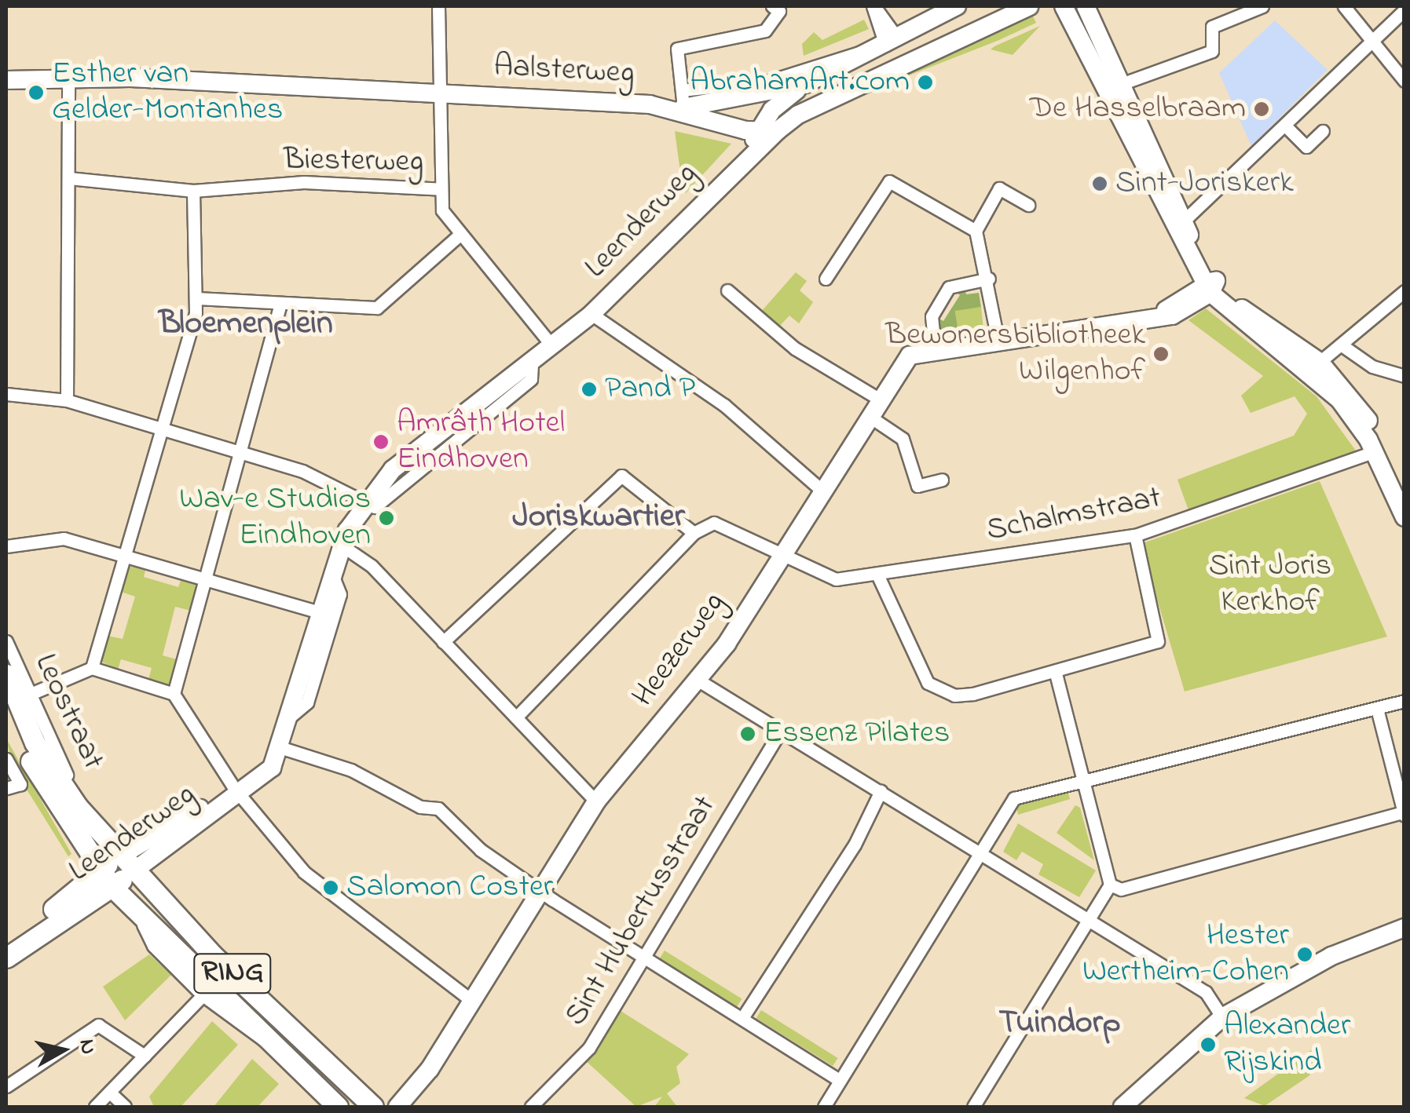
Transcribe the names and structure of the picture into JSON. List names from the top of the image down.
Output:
{
  "streets": {
    "main road": [
      "Aalsterweg",
      "Leenderweg",
      "Heezerweg",
      "Leostraat",
      "RING"
    ],
    "street": ["Biesterweg", "Schalmstraat", "Sint Hubertusstraat"]
  },
  "crossings": [
    ["Aalsterweg", "Leenderweg"],
    ["Biesterweg", "Leenderweg"],
    ["Leenderweg", "Leostraat"],
    ["Leenderweg", "RING"],
    ["Schalmstraat", "Heezerweg"],
    ["Leostraat", "RING"]
  ],
  "districts": ["Bloemenplein", "Joriskwartier", "Tuindorp"],
  "parks": ["Sint Joris Kerkhof"],
  "places": [
    "AbrahamArt.com",
    "Esther van Gelder-Montanhes",
    "De Hasselbraam",
    "Sint-Joriskerk",
    "Bewonersbibliotheek Wilgenhof",
    "Pand P",
    "Amrâth Hotel Eindhoven",
    "Wav-e Studios Eindhoven",
    "Essenz Pilates",
    "Salomon Coster",
    "Hester Wertheim-Cohen",
    "Alexander Rijskind"
  ],
  "north": "right"
}
